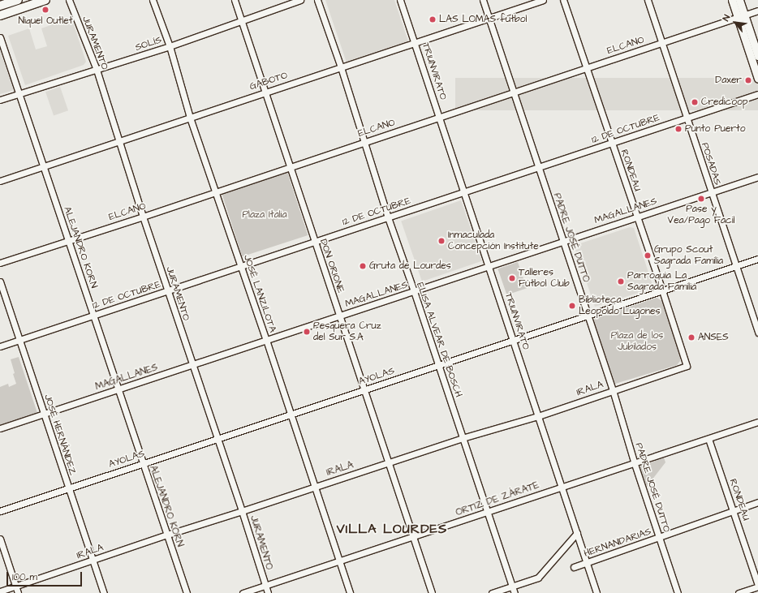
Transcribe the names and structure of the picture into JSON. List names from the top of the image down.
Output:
{
  "streets": {
    "street": [
      "JURAMENTO",
      "SOLÍS",
      "ELCANO",
      "TRIUNVIRATO",
      "GABOTO",
      "12 DE OCTUBRE",
      "POSADAS",
      "RONDEAU",
      "MAGALLANES",
      "PADRE JOSÉ DUTTO",
      "ALEJANDRO KORN",
      "DON ORIONE",
      "JOSÉ LANZILOTA",
      "ELISA ALVEAR DE BOSCH",
      "AYOLAS",
      "IRALA",
      "JOSÉ HERNÁNDEZ",
      "ORTIZ DE ZÁRATE",
      "HERNANDARIAS"
    ]
  },
  "crossings": [
    ["JURAMENTO", "SOLÍS"],
    ["JURAMENTO", "ELCANO"],
    ["JURAMENTO", "GABOTO"],
    ["JURAMENTO", "12 DE OCTUBRE"],
    ["JURAMENTO", "MAGALLANES"],
    ["JURAMENTO", "AYOLAS"],
    ["JURAMENTO", "IRALA"],
    ["JURAMENTO", "ORTIZ DE ZÁRATE"],
    ["SOLÍS", "ALEJANDRO KORN"],
    ["SOLÍS", "DON ORIONE"],
    ["SOLÍS", "JOSÉ LANZILOTA"],
    ["ELCANO", "TRIUNVIRATO"],
    ["ELCANO", "POSADAS"],
    ["ELCANO", "RONDEAU"],
    ["ELCANO", "PADRE JOSÉ DUTTO"],
    ["ELCANO", "ALEJANDRO KORN"],
    ["ELCANO", "DON ORIONE"],
    ["ELCANO", "JOSÉ LANZILOTA"],
    ["ELCANO", "ELISA ALVEAR DE BOSCH"],
    ["TRIUNVIRATO", "GABOTO"],
    ["TRIUNVIRATO", "12 DE OCTUBRE"],
    ["TRIUNVIRATO", "MAGALLANES"],
    ["TRIUNVIRATO", "AYOLAS"],
    ["TRIUNVIRATO", "IRALA"],
    ["TRIUNVIRATO", "ORTIZ DE ZÁRATE"],
    ["TRIUNVIRATO", "HERNANDARIAS"],
    ["GABOTO", "PADRE JOSÉ DUTTO"],
    ["GABOTO", "ALEJANDRO KORN"],
    ["GABOTO", "DON ORIONE"],
    ["GABOTO", "JOSÉ LANZILOTA"],
    ["GABOTO", "ELISA ALVEAR DE BOSCH"],
    ["12 DE OCTUBRE", "POSADAS"],
    ["12 DE OCTUBRE", "RONDEAU"],
    ["12 DE OCTUBRE", "PADRE JOSÉ DUTTO"],
    ["12 DE OCTUBRE", "ALEJANDRO KORN"],
    ["12 DE OCTUBRE", "DON ORIONE"],
    ["12 DE OCTUBRE", "JOSÉ LANZILOTA"],
    ["12 DE OCTUBRE", "ELISA ALVEAR DE BOSCH"],
    ["12 DE OCTUBRE", "JOSÉ HERNÁNDEZ"],
    ["POSADAS", "MAGALLANES"],
    ["POSADAS", "AYOLAS"],
    ["RONDEAU", "MAGALLANES"],
    ["RONDEAU", "AYOLAS"],
    ["RONDEAU", "IRALA"],
    ["RONDEAU", "ORTIZ DE ZÁRATE"],
    ["RONDEAU", "HERNANDARIAS"],
    ["MAGALLANES", "PADRE JOSÉ DUTTO"],
    ["MAGALLANES", "ALEJANDRO KORN"],
    ["MAGALLANES", "DON ORIONE"],
    ["MAGALLANES", "JOSÉ LANZILOTA"],
    ["MAGALLANES", "ELISA ALVEAR DE BOSCH"],
    ["MAGALLANES", "JOSÉ HERNÁNDEZ"],
    ["PADRE JOSÉ DUTTO", "AYOLAS"],
    ["PADRE JOSÉ DUTTO", "IRALA"],
    ["PADRE JOSÉ DUTTO", "ORTIZ DE ZÁRATE"],
    ["PADRE JOSÉ DUTTO", "HERNANDARIAS"],
    ["ALEJANDRO KORN", "AYOLAS"],
    ["ALEJANDRO KORN", "IRALA"],
    ["DON ORIONE", "AYOLAS"],
    ["DON ORIONE", "IRALA"],
    ["DON ORIONE", "ORTIZ DE ZÁRATE"],
    ["JOSÉ LANZILOTA", "AYOLAS"],
    ["JOSÉ LANZILOTA", "IRALA"],
    ["JOSÉ LANZILOTA", "ORTIZ DE ZÁRATE"],
    ["ELISA ALVEAR DE BOSCH", "AYOLAS"],
    ["ELISA ALVEAR DE BOSCH", "IRALA"],
    ["ELISA ALVEAR DE BOSCH", "ORTIZ DE ZÁRATE"],
    ["ELISA ALVEAR DE BOSCH", "HERNANDARIAS"],
    ["AYOLAS", "JOSÉ HERNÁNDEZ"],
    ["IRALA", "JOSÉ HERNÁNDEZ"]
  ],
  "districts": ["VILLA LOURDES"],
  "parks": ["Plaza Italia", "Plaza de los Jubilados"],
  "places": [
    "Niquel Outlet",
    "LAS LOMAS futbol",
    "Daxer",
    "Credicoop",
    "Punto Puerto",
    "Pase y Vea/Pago Facil",
    "Inmaculada Concepción Institute",
    "Grupo Scout Sagrada Familia",
    "Gruta de Lourdes",
    "Talleres Fútbol Club",
    "Parroquia La Sagrada Familia",
    "Biblioteca Leopoldo Lugones",
    "Pesquera Cruz del Sur S.A",
    "ANSES"
  ],
  "scale_bar": "100 m",
  "north": "top left"
}
